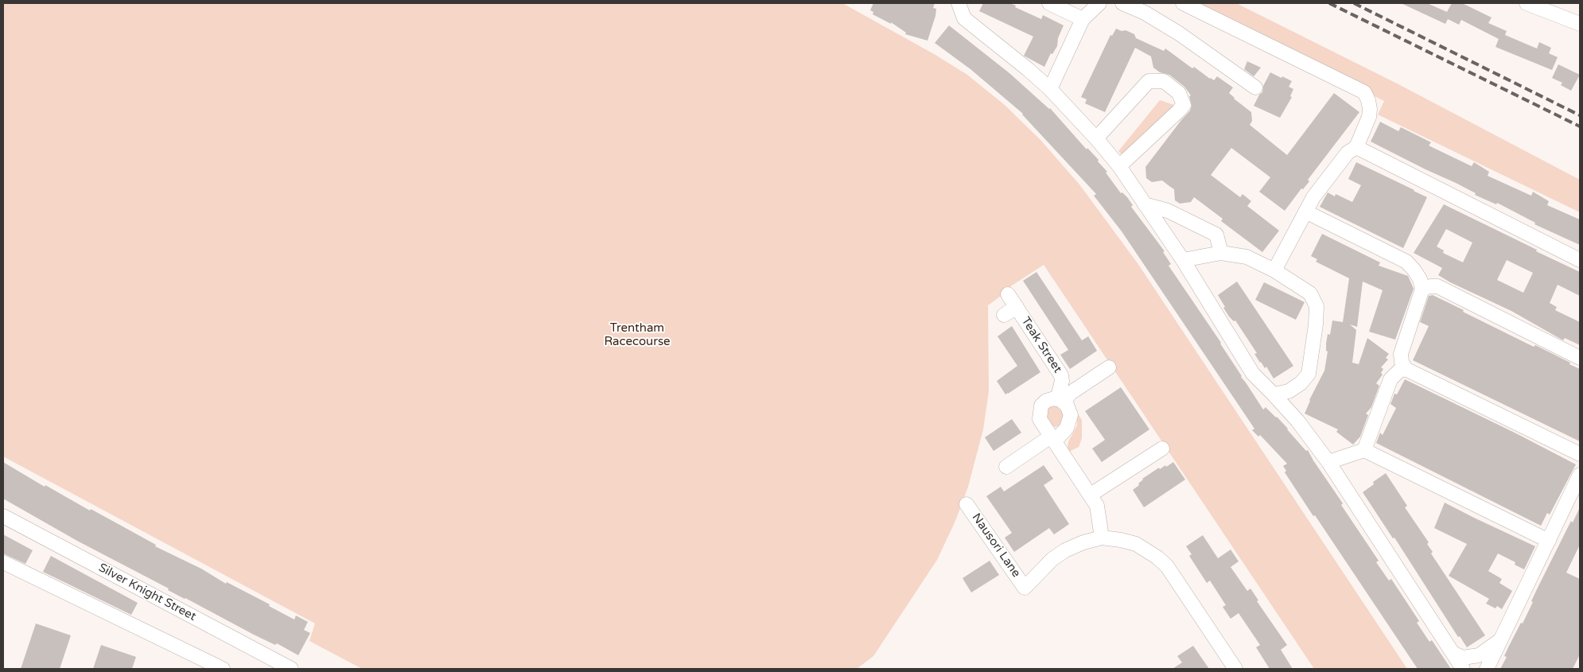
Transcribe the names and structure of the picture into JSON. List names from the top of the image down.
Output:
{
  "streets": {
    "street": ["Teak Street", "Nausori Lane", "Silver Knight Street"]
  },
  "parks": ["Trentham Racecourse"]
}
